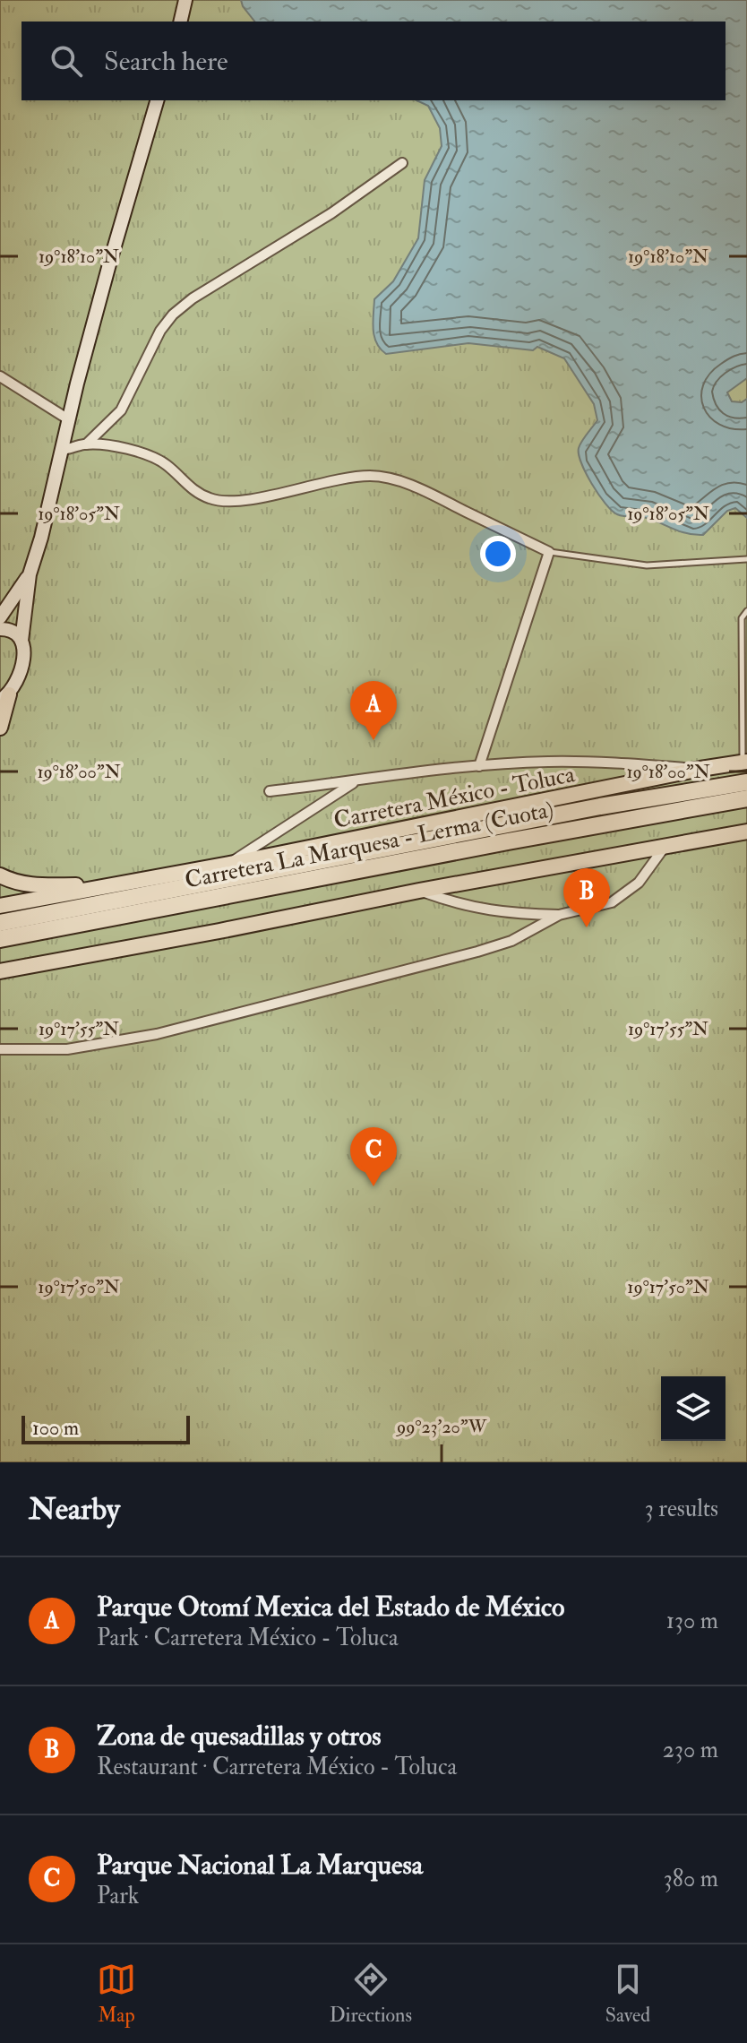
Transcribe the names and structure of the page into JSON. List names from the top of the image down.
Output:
{
  "streets": {
    "highway": ["Carretera La Marquesa - Lerma (Cuota)"],
    "main road": ["Carretera México - Toluca"]
  },
  "scale_bar": "100 m",
  "page": {
    "search": "Search here",
    "pins": ["A", "B", "C"],
    "scale": "100 m",
    "heading": ["Nearby", "3 results"],
    "list": [
      {
        "mark": "A",
        "name": "Parque Otomí Mexica del Estado de México",
        "note": "Park · Carretera México - Toluca",
        "value": "130 m"
      },
      {
        "mark": "B",
        "name": "Zona de quesadillas y otros",
        "note": "Restaurant · Carretera México - Toluca",
        "value": "230 m"
      },
      {
        "mark": "C",
        "name": "Parque Nacional La Marquesa",
        "note": "Park",
        "value": "380 m"
      }
    ],
    "nav": ["Map", "Directions", "Saved"]
  },
  "coordinates": [
    "19°18'10\"N",
    "19°18'05\"N",
    "19°18'00\"N",
    "19°17'55\"N",
    "19°17'50\"N",
    "99°23'20\"W"
  ]
}
